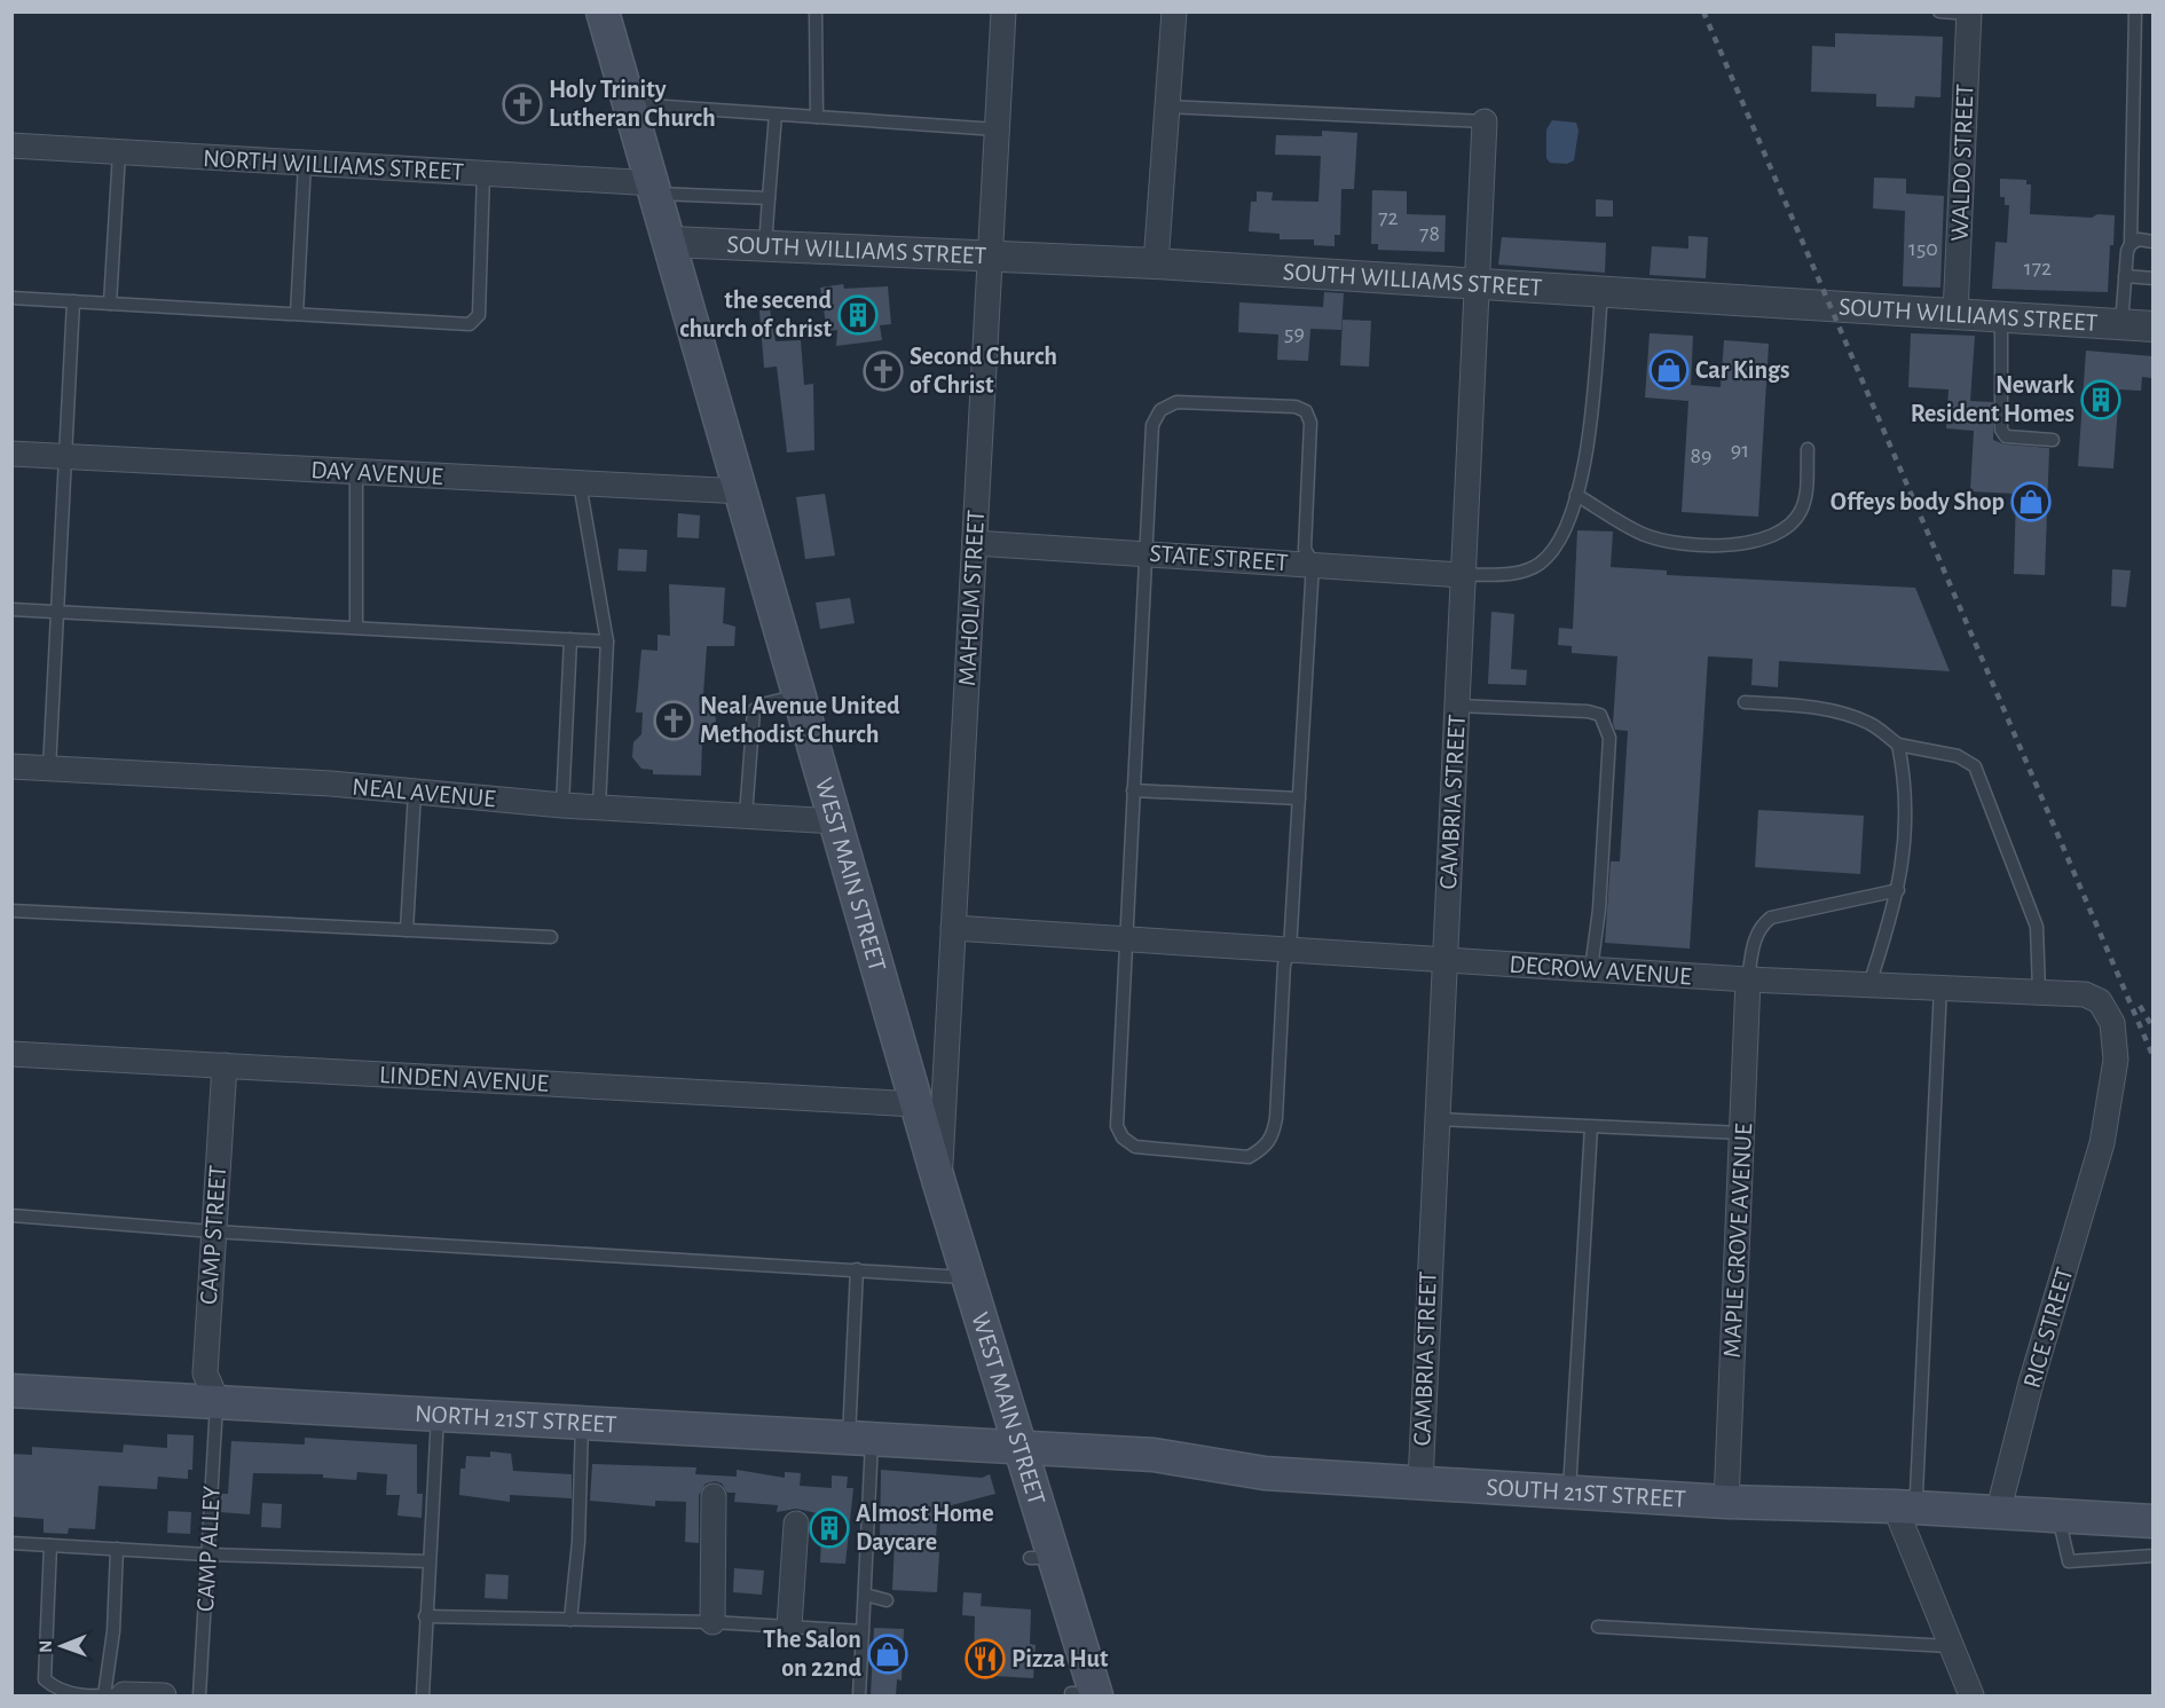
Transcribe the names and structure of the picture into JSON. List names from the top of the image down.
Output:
{
  "streets": {
    "main road": ["WEST MAIN STREET", "NORTH 21ST STREET", "SOUTH 21ST STREET"],
    "street": [
      "WALDO STREET",
      "NORTH WILLIAMS STREET",
      "SOUTH WILLIAMS STREET",
      "DAY AVENUE",
      "STATE STREET",
      "MAHOLM STREET",
      "NEAL AVENUE",
      "CAMBRIA STREET",
      "DECROW AVENUE",
      "LINDEN AVENUE",
      "CAMP STREET",
      "MAPLE GROVE AVENUE",
      "RICE STREET"
    ],
    "lane": ["CAMP ALLEY"]
  },
  "crossings": [
    ["WALDO STREET", "SOUTH WILLIAMS STREET"],
    ["NORTH WILLIAMS STREET", "WEST MAIN STREET"],
    ["SOUTH WILLIAMS STREET", "MAHOLM STREET"],
    ["SOUTH WILLIAMS STREET", "CAMBRIA STREET"],
    ["SOUTH WILLIAMS STREET", "WEST MAIN STREET"],
    ["DAY AVENUE", "WEST MAIN STREET"],
    ["STATE STREET", "MAHOLM STREET"],
    ["STATE STREET", "CAMBRIA STREET"],
    ["MAHOLM STREET", "WEST MAIN STREET"],
    ["MAHOLM STREET", "DECROW AVENUE"],
    ["NEAL AVENUE", "WEST MAIN STREET"],
    ["CAMBRIA STREET", "DECROW AVENUE"],
    ["CAMBRIA STREET", "SOUTH 21ST STREET"],
    ["WEST MAIN STREET", "LINDEN AVENUE"],
    ["WEST MAIN STREET", "NORTH 21ST STREET"],
    ["WEST MAIN STREET", "SOUTH 21ST STREET"],
    ["DECROW AVENUE", "MAPLE GROVE AVENUE"],
    ["DECROW AVENUE", "RICE STREET"],
    ["LINDEN AVENUE", "CAMP STREET"],
    ["CAMP STREET", "NORTH 21ST STREET"],
    ["CAMP STREET", "CAMP ALLEY"],
    ["MAPLE GROVE AVENUE", "SOUTH 21ST STREET"],
    ["RICE STREET", "SOUTH 21ST STREET"],
    ["NORTH 21ST STREET", "SOUTH 21ST STREET"],
    ["NORTH 21ST STREET", "CAMP ALLEY"]
  ],
  "places": {
    "church": ["Holy Trinity Lutheran Church", "Second Church of Christ", "Neal Avenue United Methodist Church"],
    "building": ["the secend church of christ", "Newark Resident Homes", "Almost Home Daycare"],
    "shop": ["Car Kings", "Offeys body Shop", "The Salon on 22nd"],
    "restaurant": ["Pizza Hut"]
  },
  "house_numbers": [
    "72",
    "78",
    "150",
    "172",
    "59",
    "91",
    "89"
  ],
  "north": "left"
}
